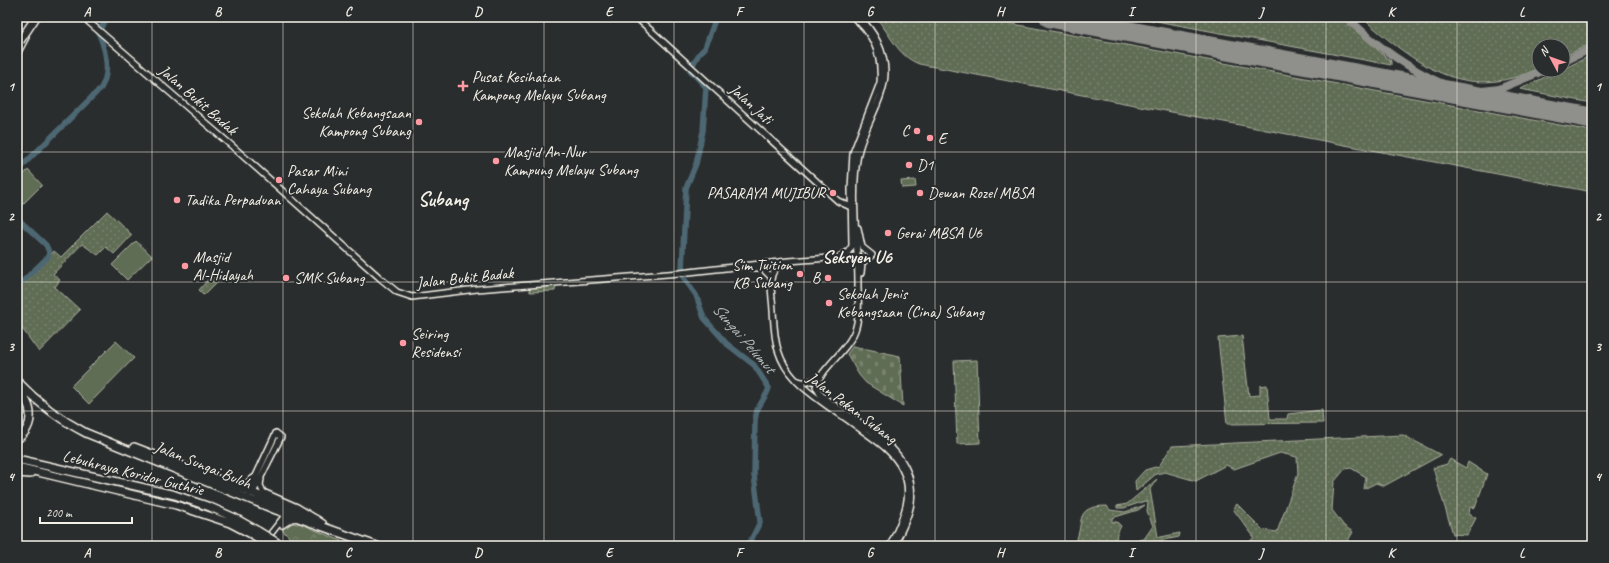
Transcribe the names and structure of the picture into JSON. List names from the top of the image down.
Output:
{
  "streets": {
    "highway": ["Jalan Sungai Buloh", "Lebuhraya Koridor Guthrie"],
    "main road": ["Jalan Bukit Badak", "Jalan Jati", "Jalan Pekan Subang"]
  },
  "crossings": [
    ["Jalan Bukit Badak", "Jalan Pekan Subang"]
  ],
  "districts": ["Subang", "Seksyen U6"],
  "water": ["Sungai Pelumut"],
  "places": {
    "health": ["Pusat Kesihatan Kampong Melayu Subang"],
    "other": [
      "Sekolah Kebangsaan Kampong Subang",
      "C",
      "E",
      "Masjid An-Nur Kampung Melayu Subang",
      "D1",
      "Pasar Mini Cahaya Subang",
      "PASARAYA MUJIBUR",
      "Dewan Rozel MBSA",
      "Tadika Perpaduan",
      "Gerai MBSA U6",
      "Masjid Al-Hidayah",
      "Sim Tuition KB Subang",
      "SMK Subang",
      "B",
      "Sekolah Jenis Kebangsaan (Cina) Subang",
      "Seiring Residensi"
    ]
  },
  "scale_bar": "200 m",
  "north": "top left",
  "grid": {
    "columns": [
      "A",
      "B",
      "C",
      "D",
      "E",
      "F",
      "G",
      "H",
      "I",
      "J",
      "K",
      "L"
    ],
    "rows": [
      "1",
      "2",
      "3",
      "4"
    ]
  }
}
